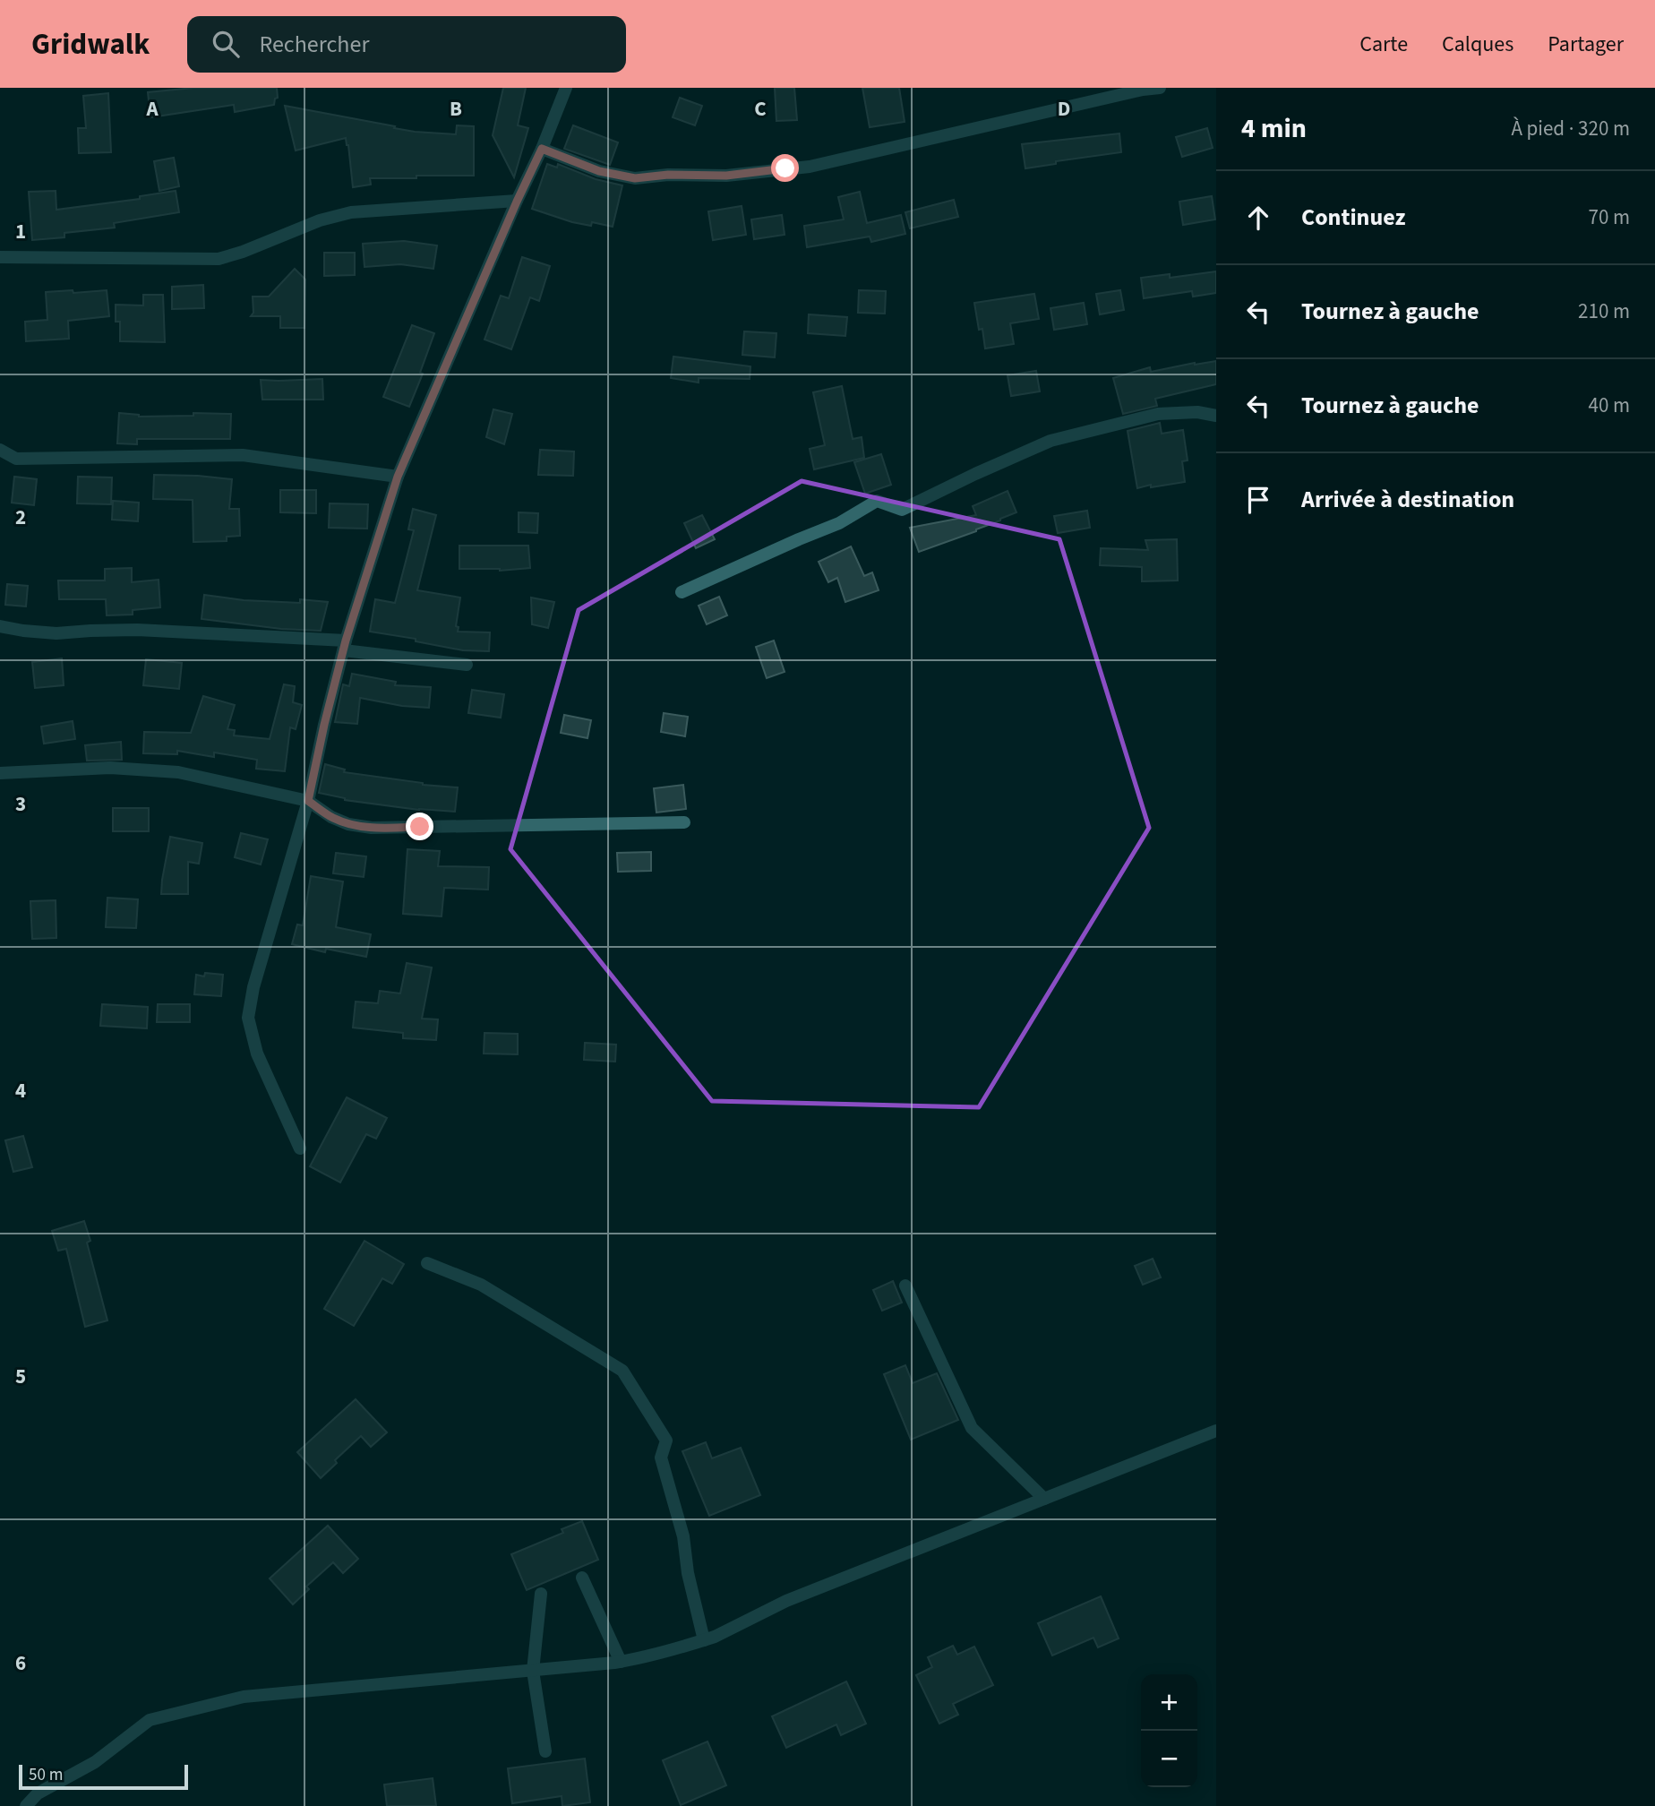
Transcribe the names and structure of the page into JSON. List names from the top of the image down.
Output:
{
  "scale_bar": "50 m",
  "page": {
    "header": "Gridwalk",
    "search": "Rechercher",
    "nav": ["Carte", "Calques", "Partager"],
    "heading": ["4 min", "À pied · 320 m"],
    "list": [
      ["Continuez", "70 m"],
      ["Tournez à gauche", "210 m"],
      ["Tournez à gauche", "40 m"],
      "Arrivée à destination"
    ],
    "map_buttons": ["+", "−"],
    "scale": "50 m"
  },
  "grid": {
    "columns": [
      "A",
      "B",
      "C",
      "D"
    ],
    "rows": [
      "1",
      "2",
      "3",
      "4",
      "5",
      "6"
    ]
  }
}
